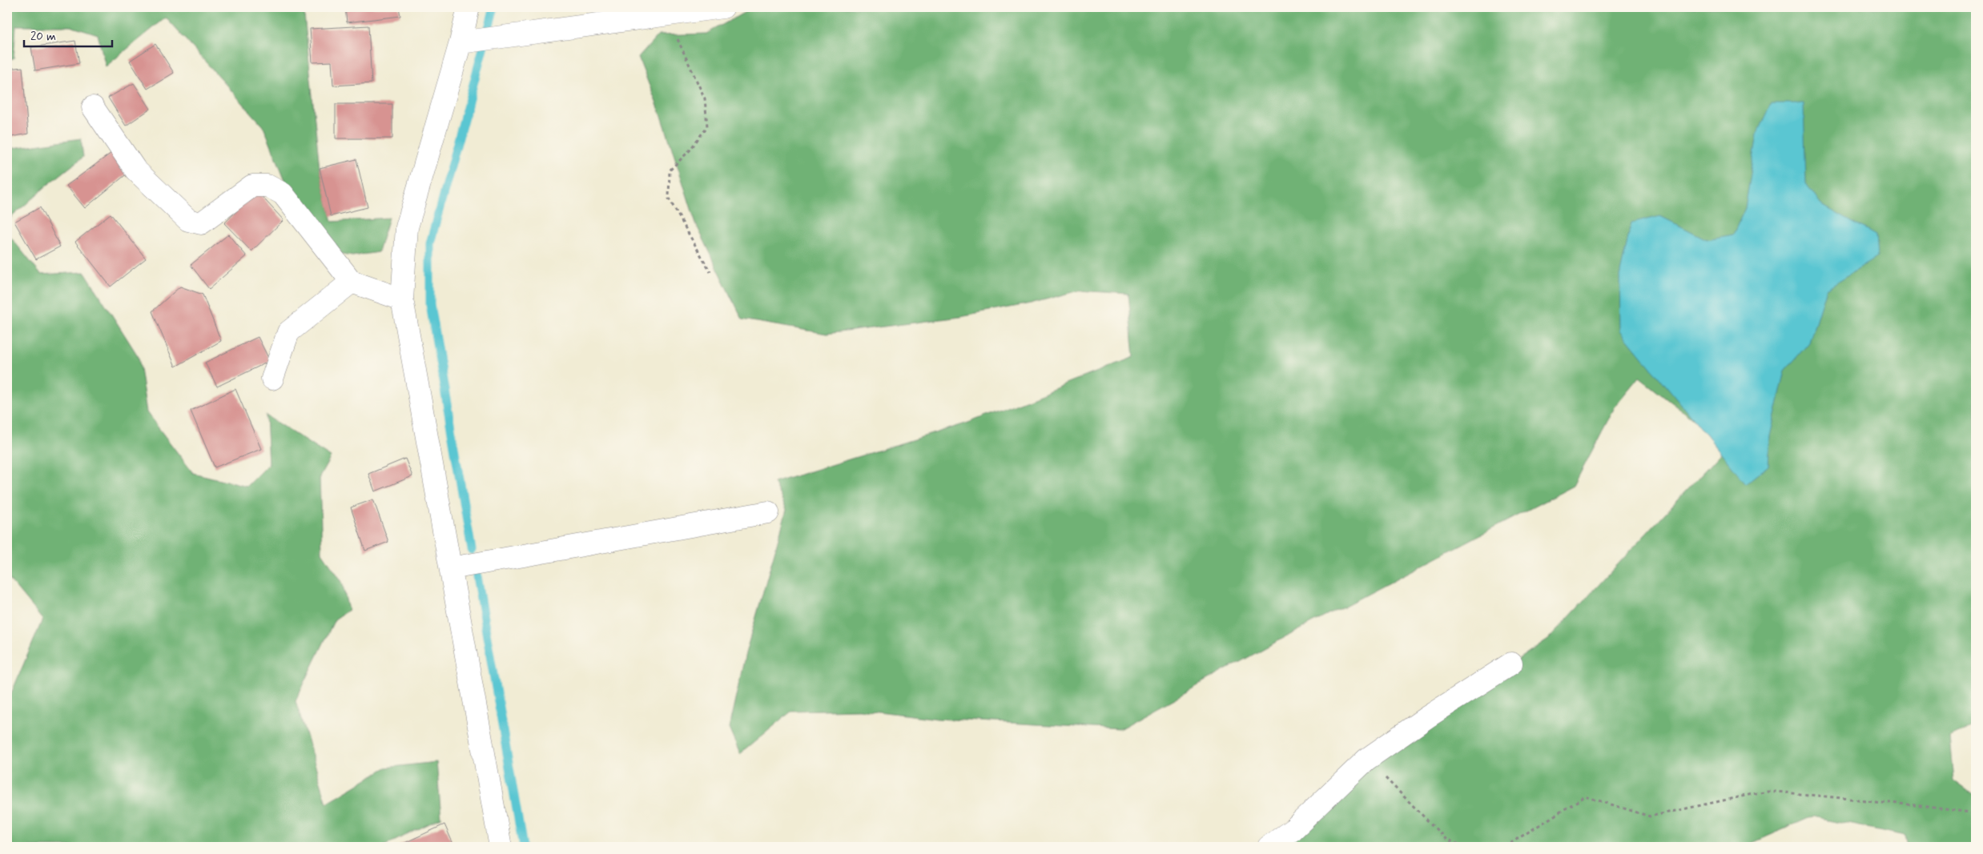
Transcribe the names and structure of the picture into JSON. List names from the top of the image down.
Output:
{
  "scale_bar": "20 m"
}
